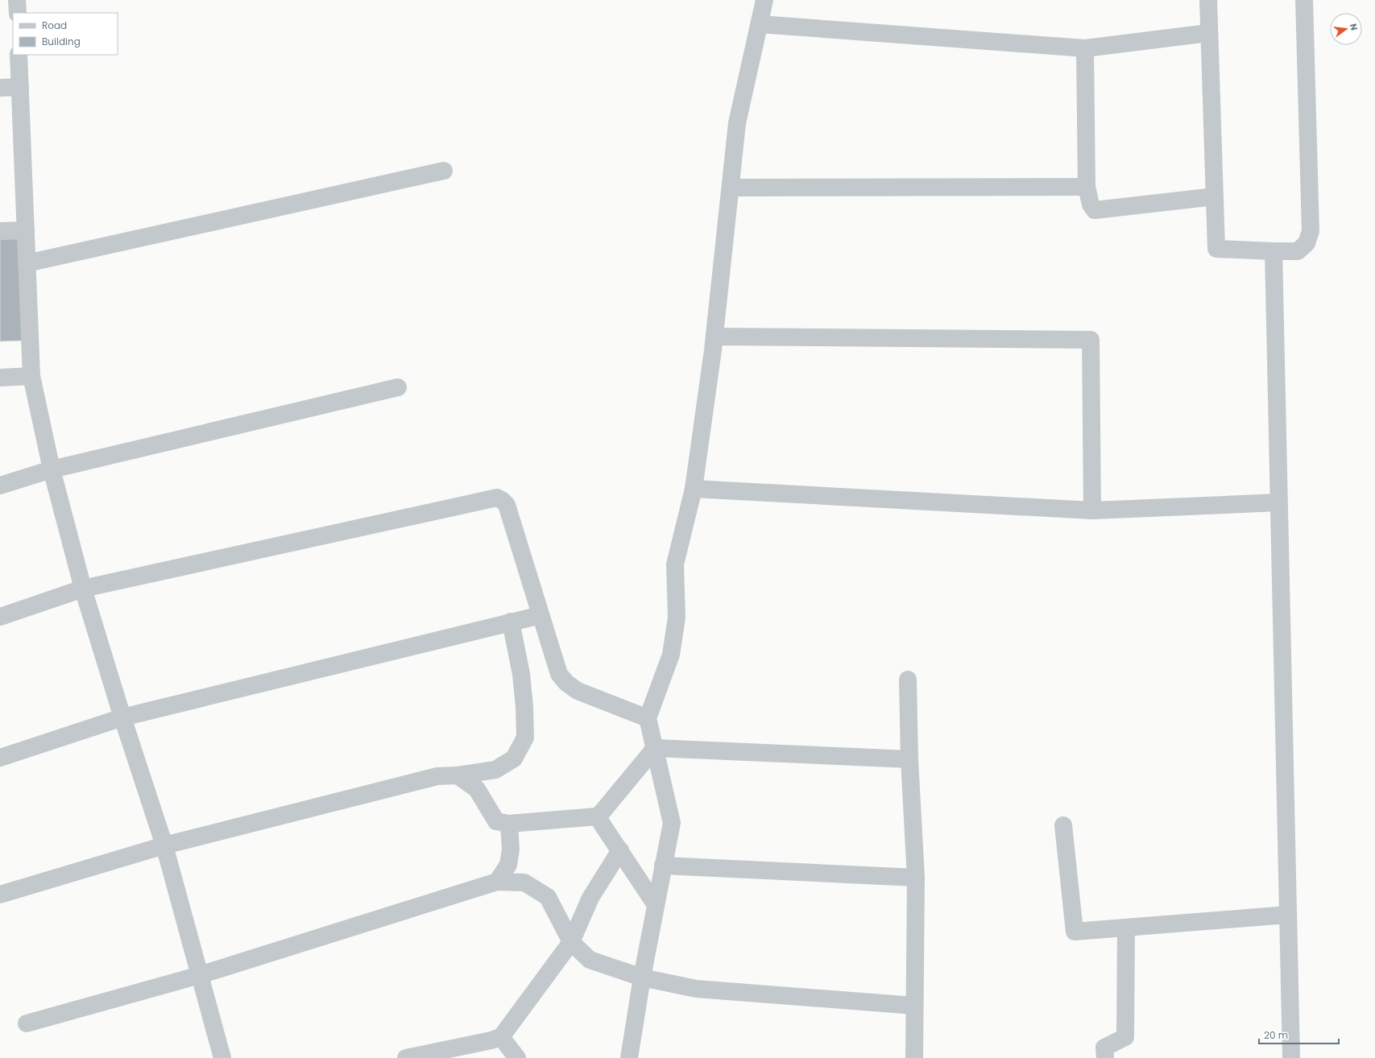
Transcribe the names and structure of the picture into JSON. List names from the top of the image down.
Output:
{
  "legend": ["Road", "Building"],
  "scale_bar": "20 m",
  "north": "right"
}
